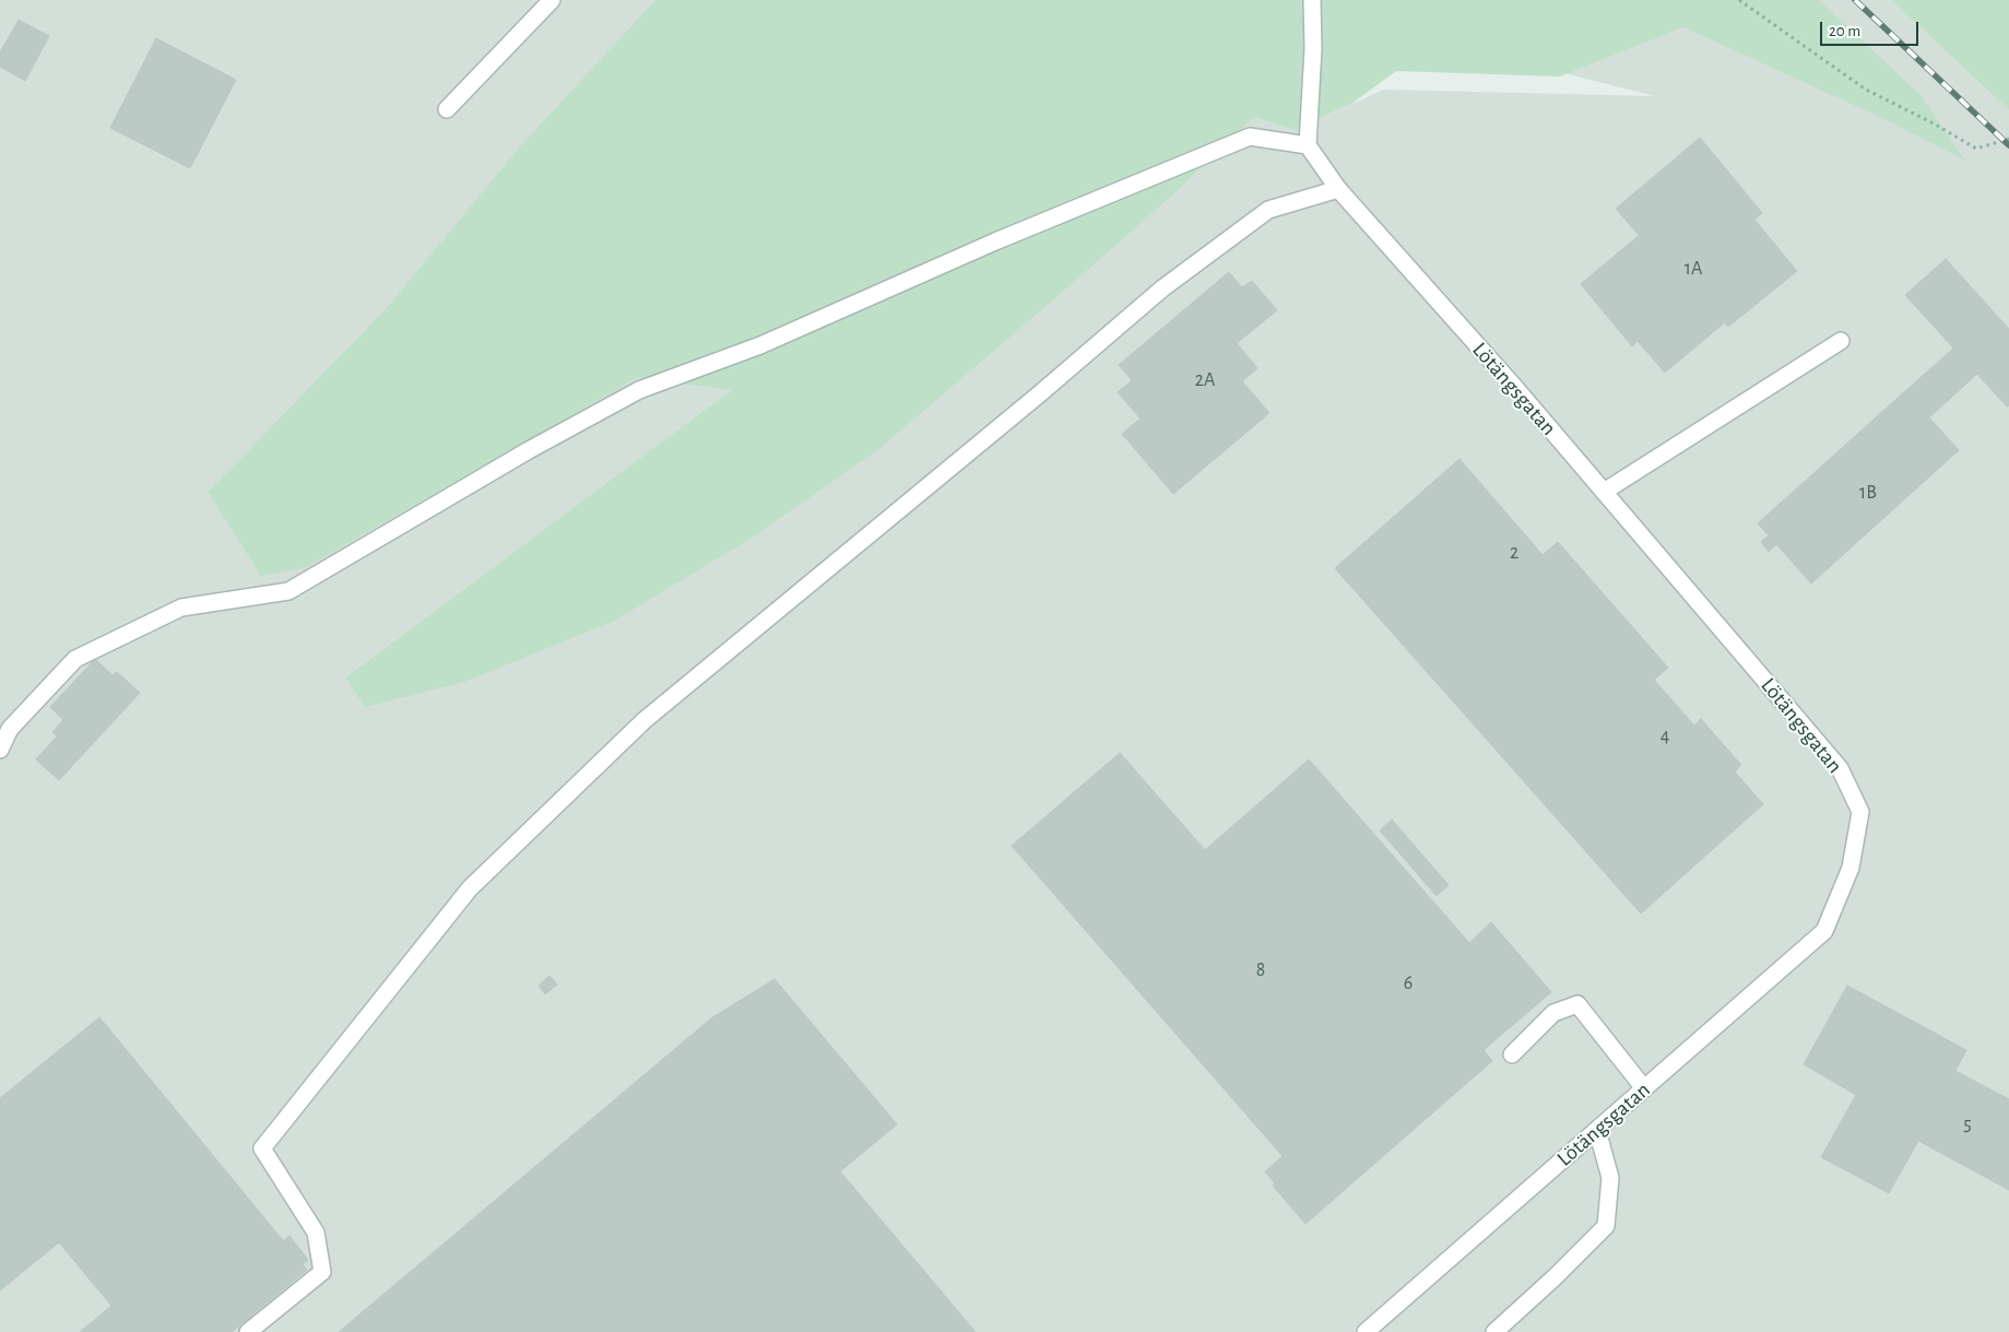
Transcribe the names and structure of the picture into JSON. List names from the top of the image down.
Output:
{
  "streets": {
    "street": ["Lötängsgatan"]
  },
  "house_numbers": [
    "1A",
    "2A",
    "1B",
    "2",
    "4",
    "8",
    "6",
    "5"
  ],
  "scale_bar": "20 m"
}
